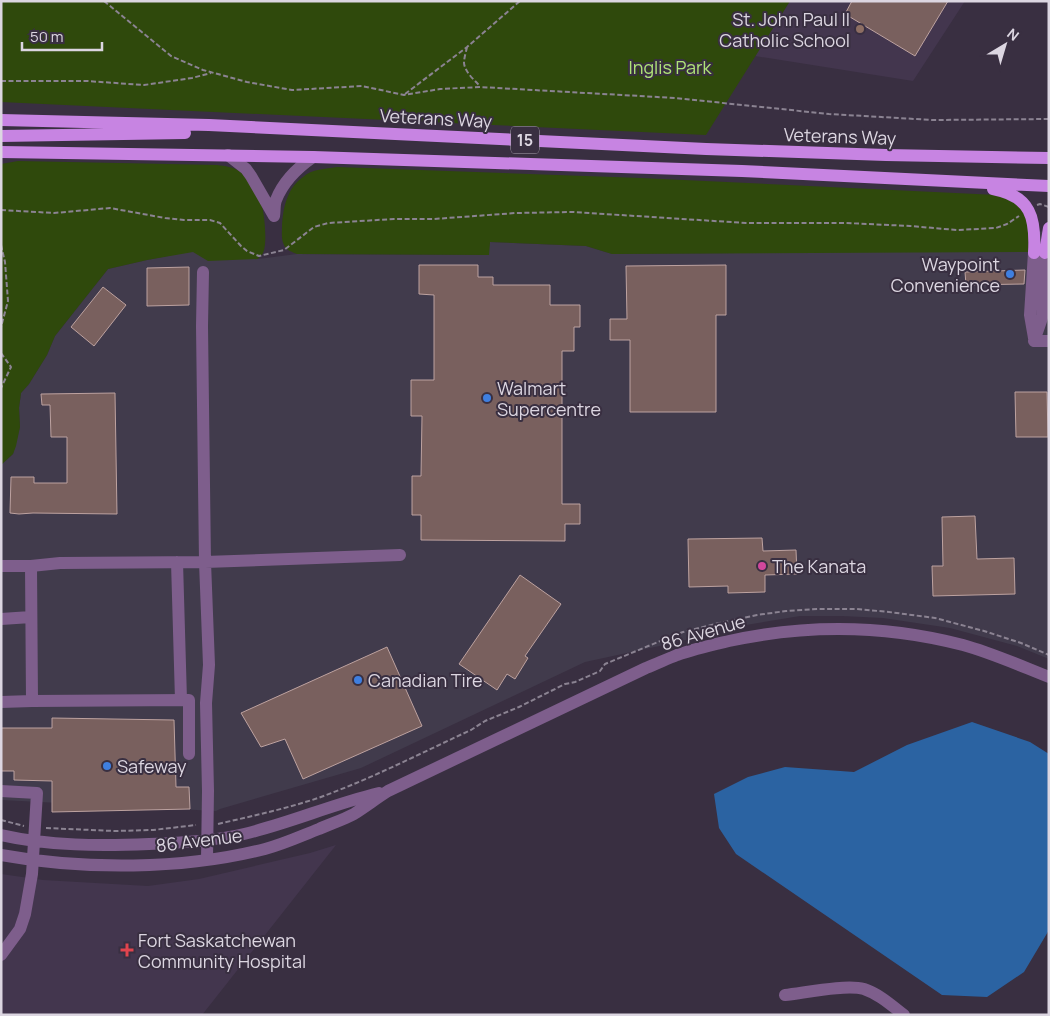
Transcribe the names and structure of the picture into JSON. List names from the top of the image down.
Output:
{
  "streets": {
    "main road": ["Veterans Way", "15"],
    "street": ["86 Avenue"]
  },
  "parks": ["Inglis Park"],
  "places": {
    "other": [
      "St. John Paul II Catholic School",
      "Waypoint Convenience",
      "Walmart Supercentre",
      "The Kanata",
      "Canadian Tire",
      "Safeway"
    ],
    "health": ["Fort Saskatchewan Community Hospital"]
  },
  "scale_bar": "50 m",
  "north": "top right"
}
